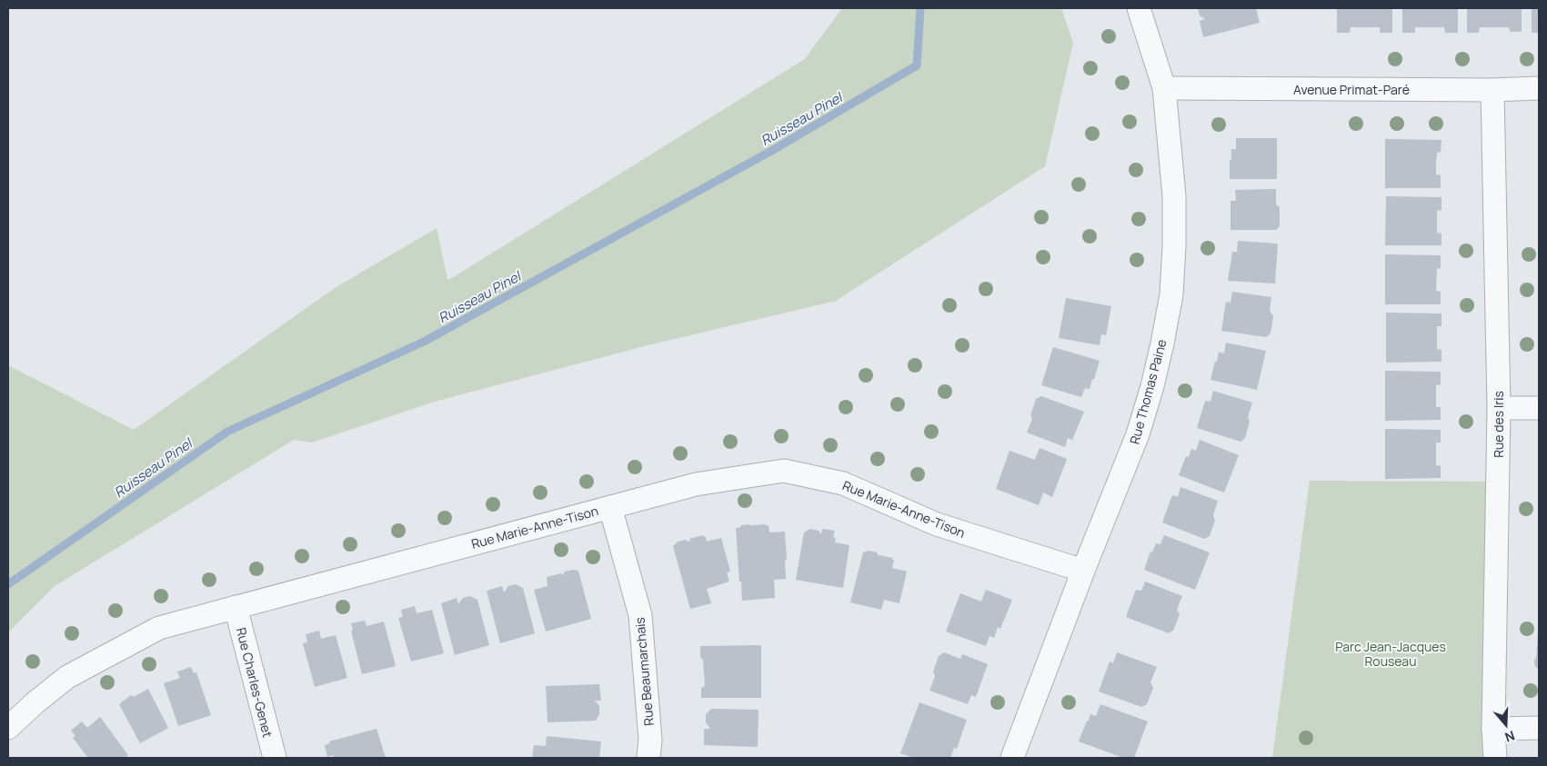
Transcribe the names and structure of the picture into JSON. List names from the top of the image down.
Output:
{
  "streets": {
    "street": [
      "Avenue Primat-Paré",
      "Rue Thomas Paine",
      "Rue des Iris",
      "Rue Marie-Anne-Tison",
      "Rue Beaumarchais",
      "Rue Charles-Genet"
    ]
  },
  "crossings": [
    ["Avenue Primat-Paré", "Rue Thomas Paine"],
    ["Avenue Primat-Paré", "Rue des Iris"],
    ["Rue Thomas Paine", "Rue Marie-Anne-Tison"],
    ["Rue Marie-Anne-Tison", "Rue Beaumarchais"],
    ["Rue Marie-Anne-Tison", "Rue Charles-Genet"]
  ],
  "water": ["Ruisseau Pinel"],
  "parks": ["Parc Jean-Jacques Rouseau"],
  "north": "bottom"
}
